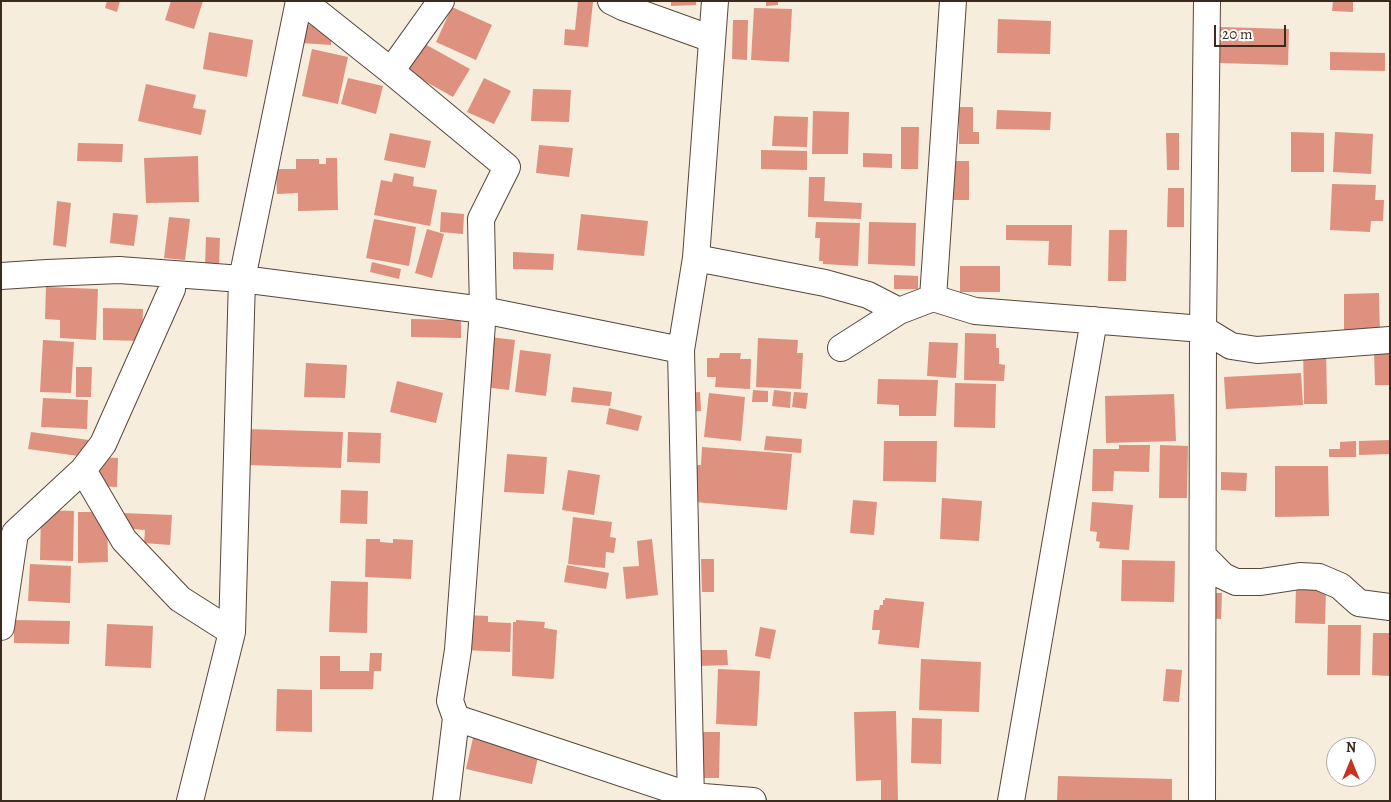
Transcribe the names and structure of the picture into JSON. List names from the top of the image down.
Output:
{
  "scale_bar": "20 m",
  "north": "top"
}
